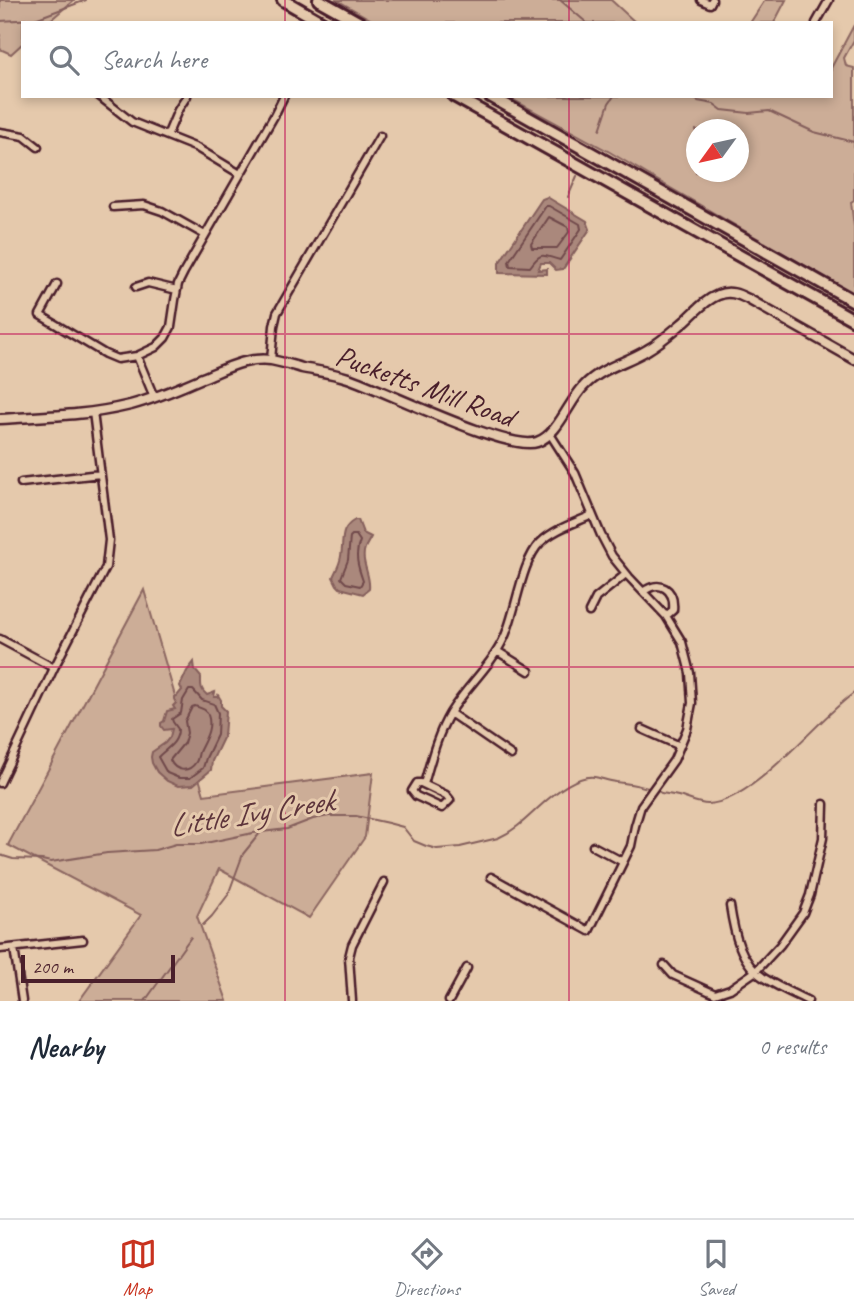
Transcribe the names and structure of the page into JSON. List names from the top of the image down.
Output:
{
  "streets": {
    "street": ["Pucketts Mill Road"]
  },
  "water": ["Little Ivy Creek"],
  "scale_bar": "200 m",
  "north": "bottom left",
  "page": {
    "search": "Search here",
    "scale": "200 m",
    "heading": ["Nearby", "0 results"],
    "nav": ["Map", "Directions", "Saved"]
  }
}
